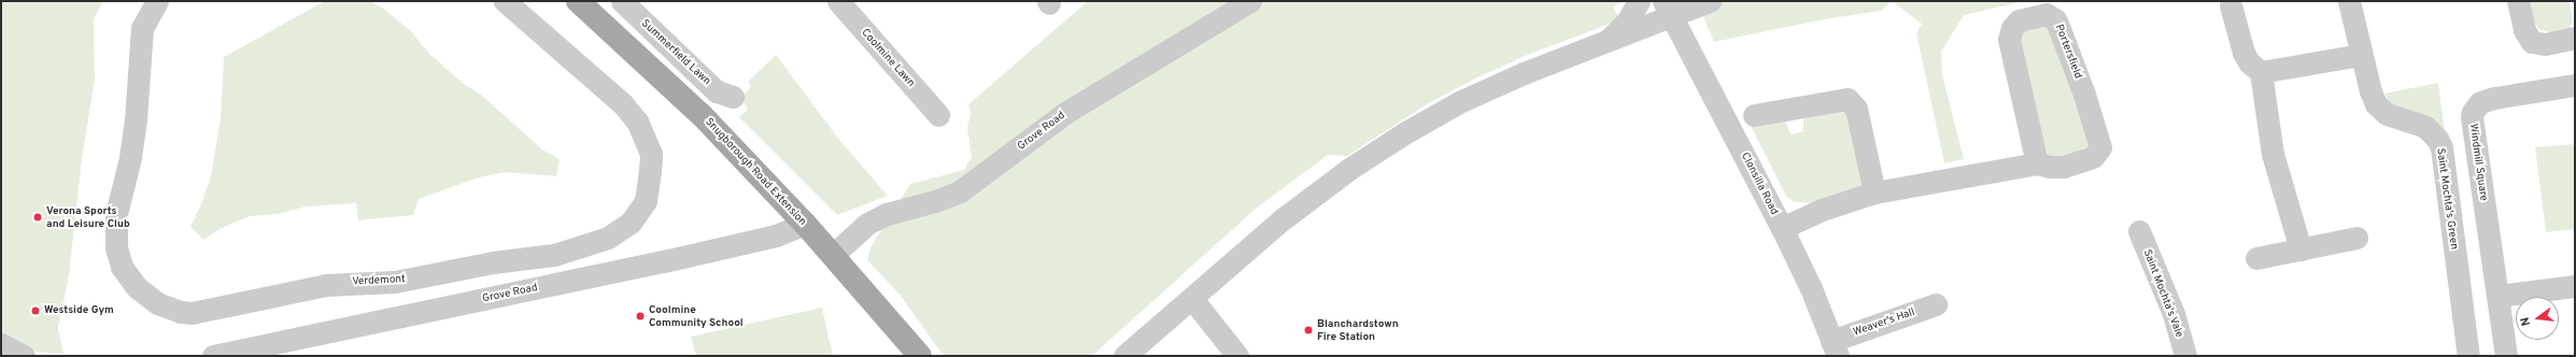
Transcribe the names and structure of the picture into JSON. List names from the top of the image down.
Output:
{
  "streets": {
    "main road": ["Snugborough Road Extension"],
    "street": [
      "Portersfield",
      "Summerfield Lawn",
      "Coolmine Lawn",
      "Grove Road",
      "Windmill Square",
      "Clonsilla Road",
      "Saint Mochta's Green",
      "Verdemont",
      "Saint Mochta's Vale",
      "Weaver's Hall"
    ]
  },
  "crossings": [
    ["Portersfield", "Clonsilla Road"],
    ["Grove Road", "Snugborough Road Extension"],
    ["Clonsilla Road", "Weaver's Hall"]
  ],
  "places": [
    "Verona Sports and Leisure Club",
    "Westside Gym",
    "Coolmine Community School",
    "Blanchardstown Fire Station"
  ],
  "north": "left"
}
